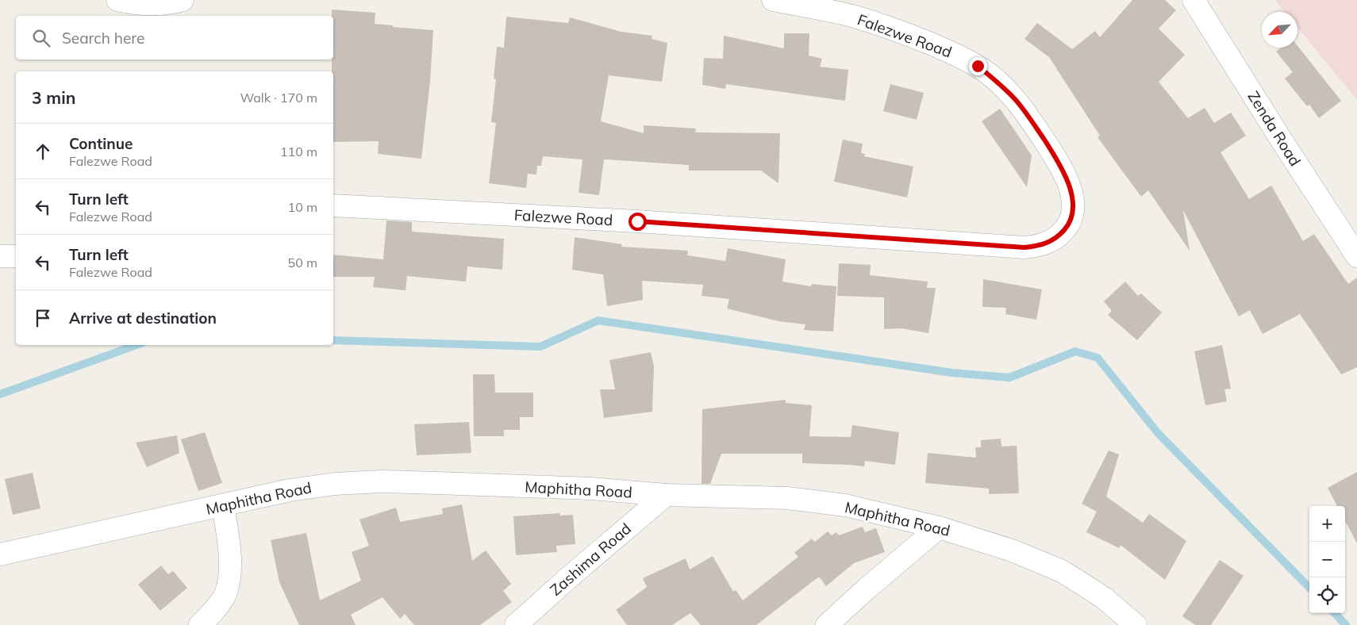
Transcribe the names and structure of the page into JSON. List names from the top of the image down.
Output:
{
  "streets": {
    "street": [
      "Falezwe Road",
      "Zenda Road",
      "Maphitha Road",
      "Zashima Road"
    ]
  },
  "crossings": [
    ["Maphitha Road", "Zashima Road"]
  ],
  "north": "bottom left",
  "page": {
    "search": "Search here",
    "heading": ["3 min", "Walk · 170 m"],
    "list": [
      ["Continue", "Falezwe Road", "110 m"],
      ["Turn left", "Falezwe Road", "10 m"],
      ["Turn left", "Falezwe Road", "50 m"],
      "Arrive at destination"
    ],
    "map_buttons": ["+", "−"]
  }
}
